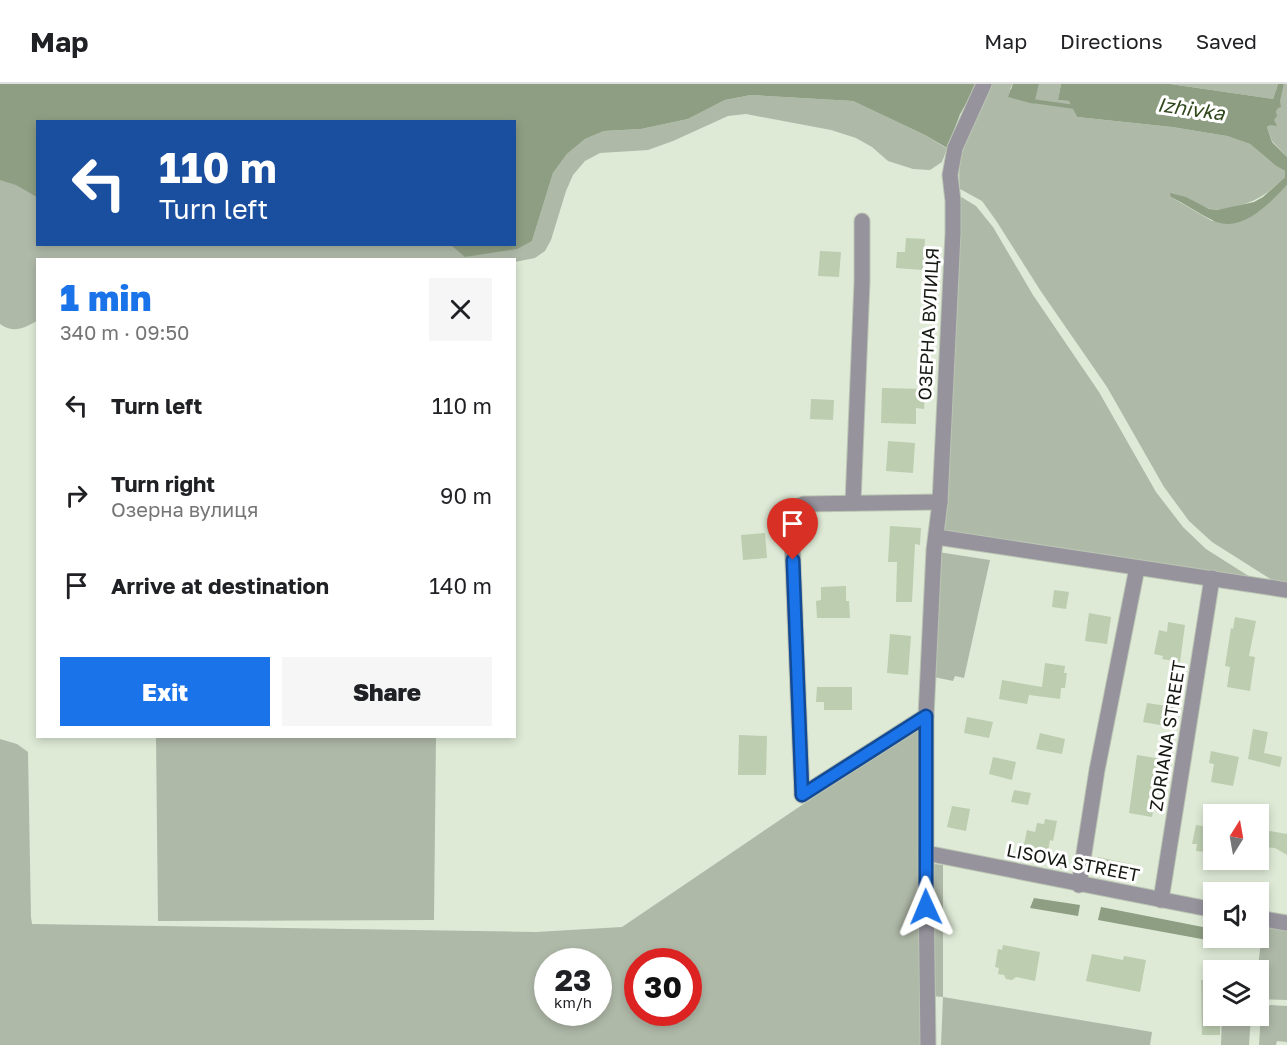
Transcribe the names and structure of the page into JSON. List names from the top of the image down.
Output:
{
  "streets": {
    "street": ["ОЗЕРНА ВУЛИЦЯ", "ZORIANA STREET", "LISOVA STREET"]
  },
  "crossings": [
    ["ОЗЕРНА ВУЛИЦЯ", "LISOVA STREET"],
    ["ZORIANA STREET", "LISOVA STREET"]
  ],
  "water": ["Izhivka"],
  "north": "top",
  "page": {
    "header": "Map",
    "nav": ["Map", "Directions", "Saved"],
    "turn": ["110 m", "Turn left"],
    "heading": ["1 min", "340 m · 09:50"],
    "list": [
      {
        "name": "Turn left",
        "value": "110 m"
      },
      {
        "name": "Turn right",
        "note": "Озерна вулиця",
        "value": "90 m"
      },
      {
        "name": "Arrive at destination",
        "value": "140 m"
      }
    ],
    "buttons": ["Exit", "Share"],
    "speed": "23 km/h",
    "limit": "30"
  }
}
